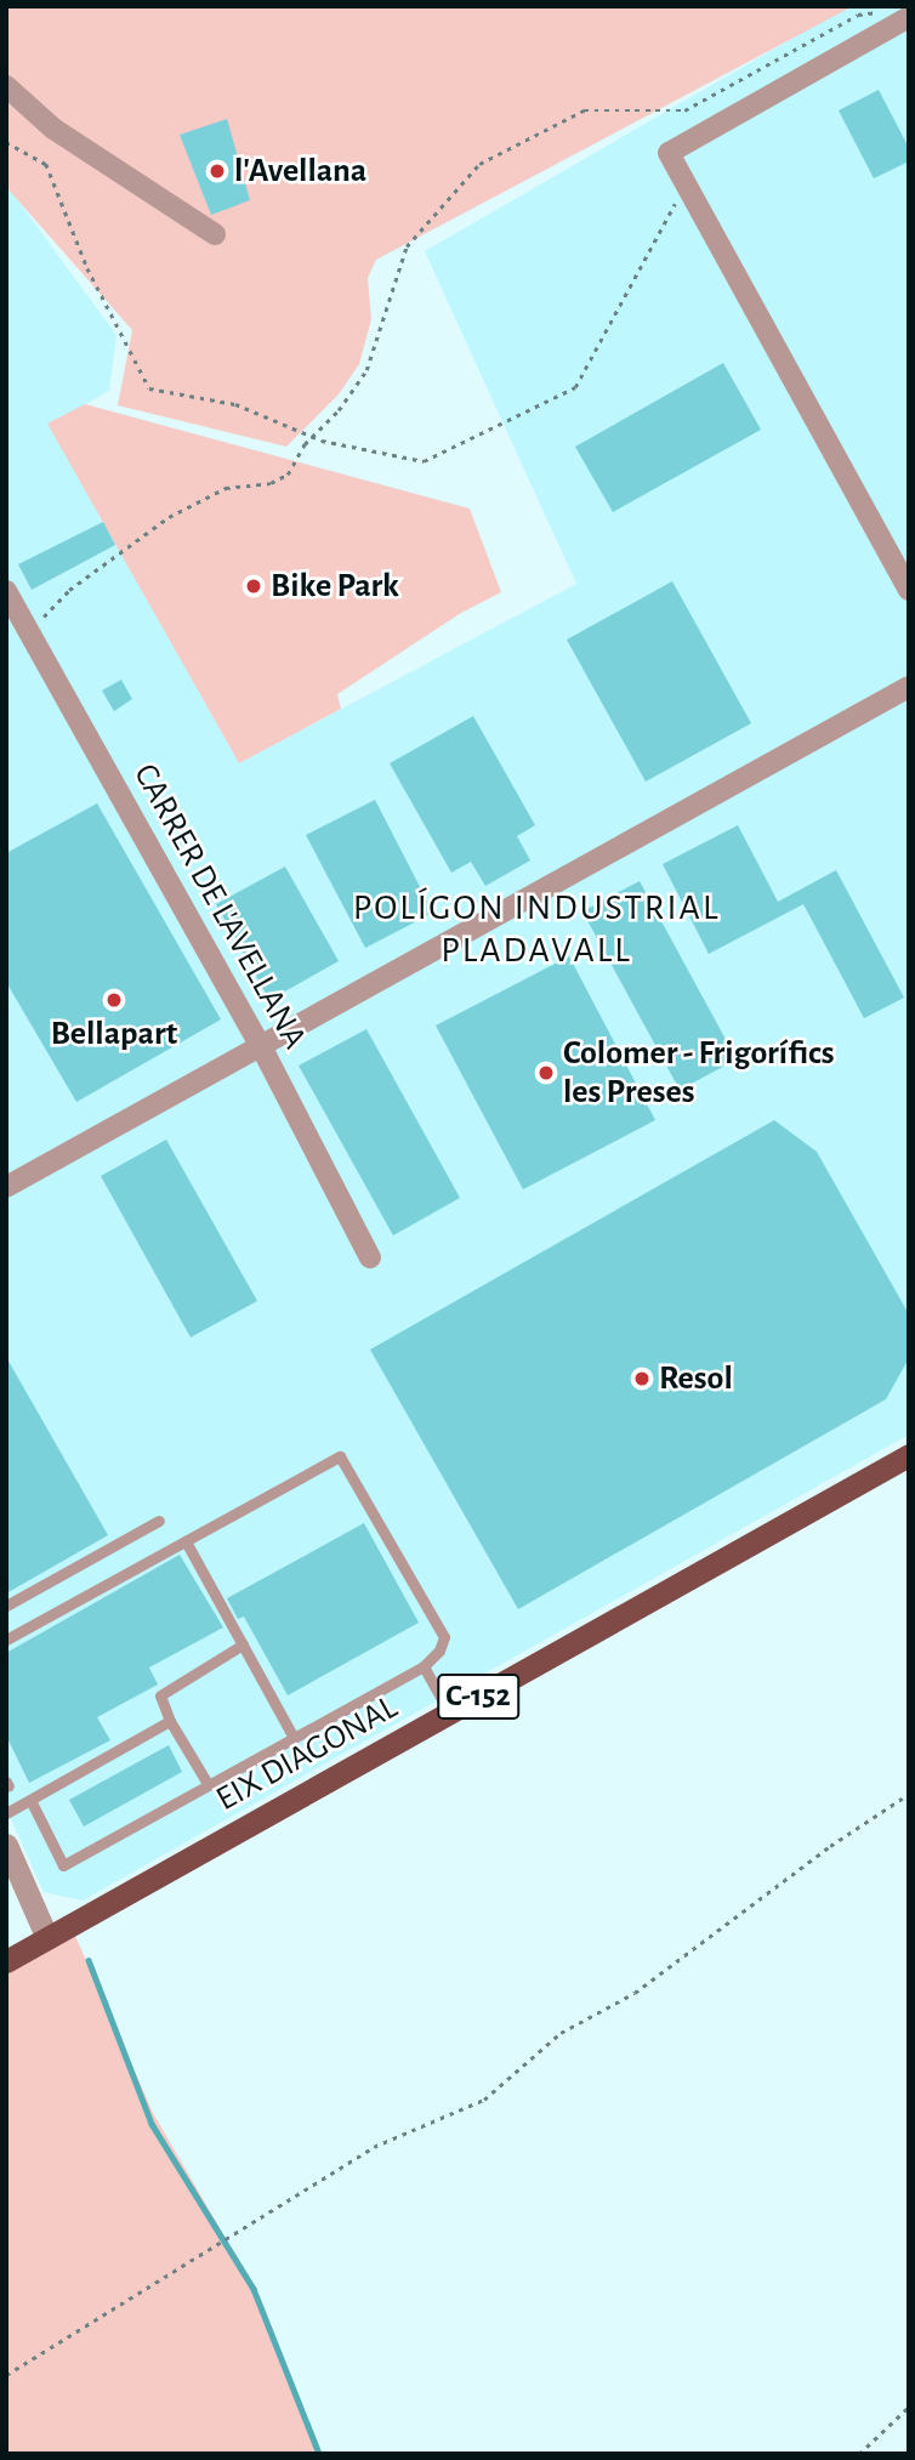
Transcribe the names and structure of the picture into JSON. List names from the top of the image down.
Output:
{
  "streets": {
    "main road": ["C-152", "EIX DIAGONAL"],
    "street": ["CARRER DE L'AVELLANA"]
  },
  "districts": ["POLÍGON INDUSTRIAL PLADAVALL"],
  "places": [
    "l'Avellana",
    "Bike Park",
    "Bellapart",
    "Colomer - Frigorífics les Preses",
    "Resol"
  ]
}
